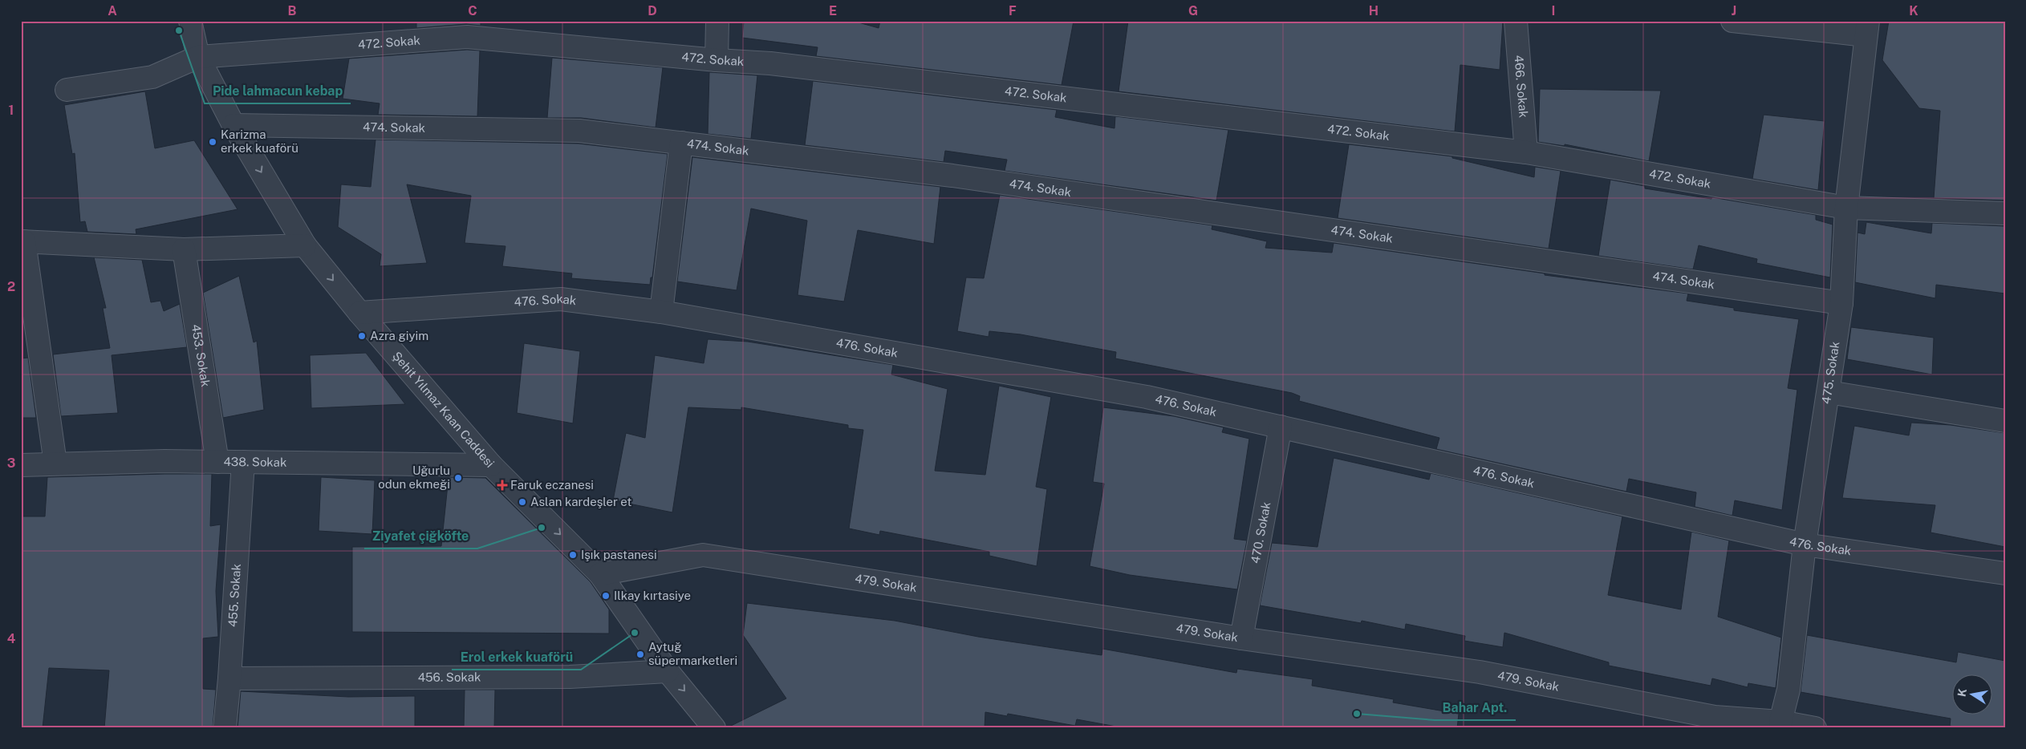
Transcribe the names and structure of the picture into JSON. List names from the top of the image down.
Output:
{
  "streets": {
    "street": [
      "472. Sokak",
      "466. Sokak",
      "474. Sokak",
      "476. Sokak",
      "453. Sokak",
      "475. Sokak",
      "Şehit Yılmaz Kaan Caddesi",
      "438. Sokak",
      "470. Sokak",
      "479. Sokak",
      "455. Sokak",
      "456. Sokak"
    ]
  },
  "crossings": [
    ["472. Sokak", "466. Sokak"],
    ["472. Sokak", "475. Sokak"],
    ["472. Sokak", "Şehit Yılmaz Kaan Caddesi"],
    ["474. Sokak", "475. Sokak"],
    ["474. Sokak", "Şehit Yılmaz Kaan Caddesi"],
    ["476. Sokak", "475. Sokak"],
    ["476. Sokak", "Şehit Yılmaz Kaan Caddesi"],
    ["476. Sokak", "470. Sokak"],
    ["453. Sokak", "438. Sokak"],
    ["475. Sokak", "479. Sokak"],
    ["Şehit Yılmaz Kaan Caddesi", "438. Sokak"],
    ["Şehit Yılmaz Kaan Caddesi", "479. Sokak"],
    ["Şehit Yılmaz Kaan Caddesi", "456. Sokak"],
    ["438. Sokak", "455. Sokak"],
    ["470. Sokak", "479. Sokak"],
    ["455. Sokak", "456. Sokak"]
  ],
  "one_way": ["Şehit Yılmaz Kaan Caddesi"],
  "places": {
    "other": [
      "Pide lahmacun kebap",
      "Karizma erkek kuaförü",
      "Azra giyim",
      "Uğurlu odun ekmeği",
      "Aslan kardeşler et",
      "Ziyafet çiğköfte",
      "Işık pastanesi",
      "Ilkay kırtasiye",
      "Erol erkek kuaförü",
      "Aytuğ süpermarketleri",
      "Bahar Apt."
    ],
    "health": ["Faruk eczanesi"]
  },
  "north": "left",
  "grid": {
    "columns": [
      "A",
      "B",
      "C",
      "D",
      "E",
      "F",
      "G",
      "H",
      "I",
      "J",
      "K"
    ],
    "rows": [
      "1",
      "2",
      "3",
      "4"
    ]
  }
}
